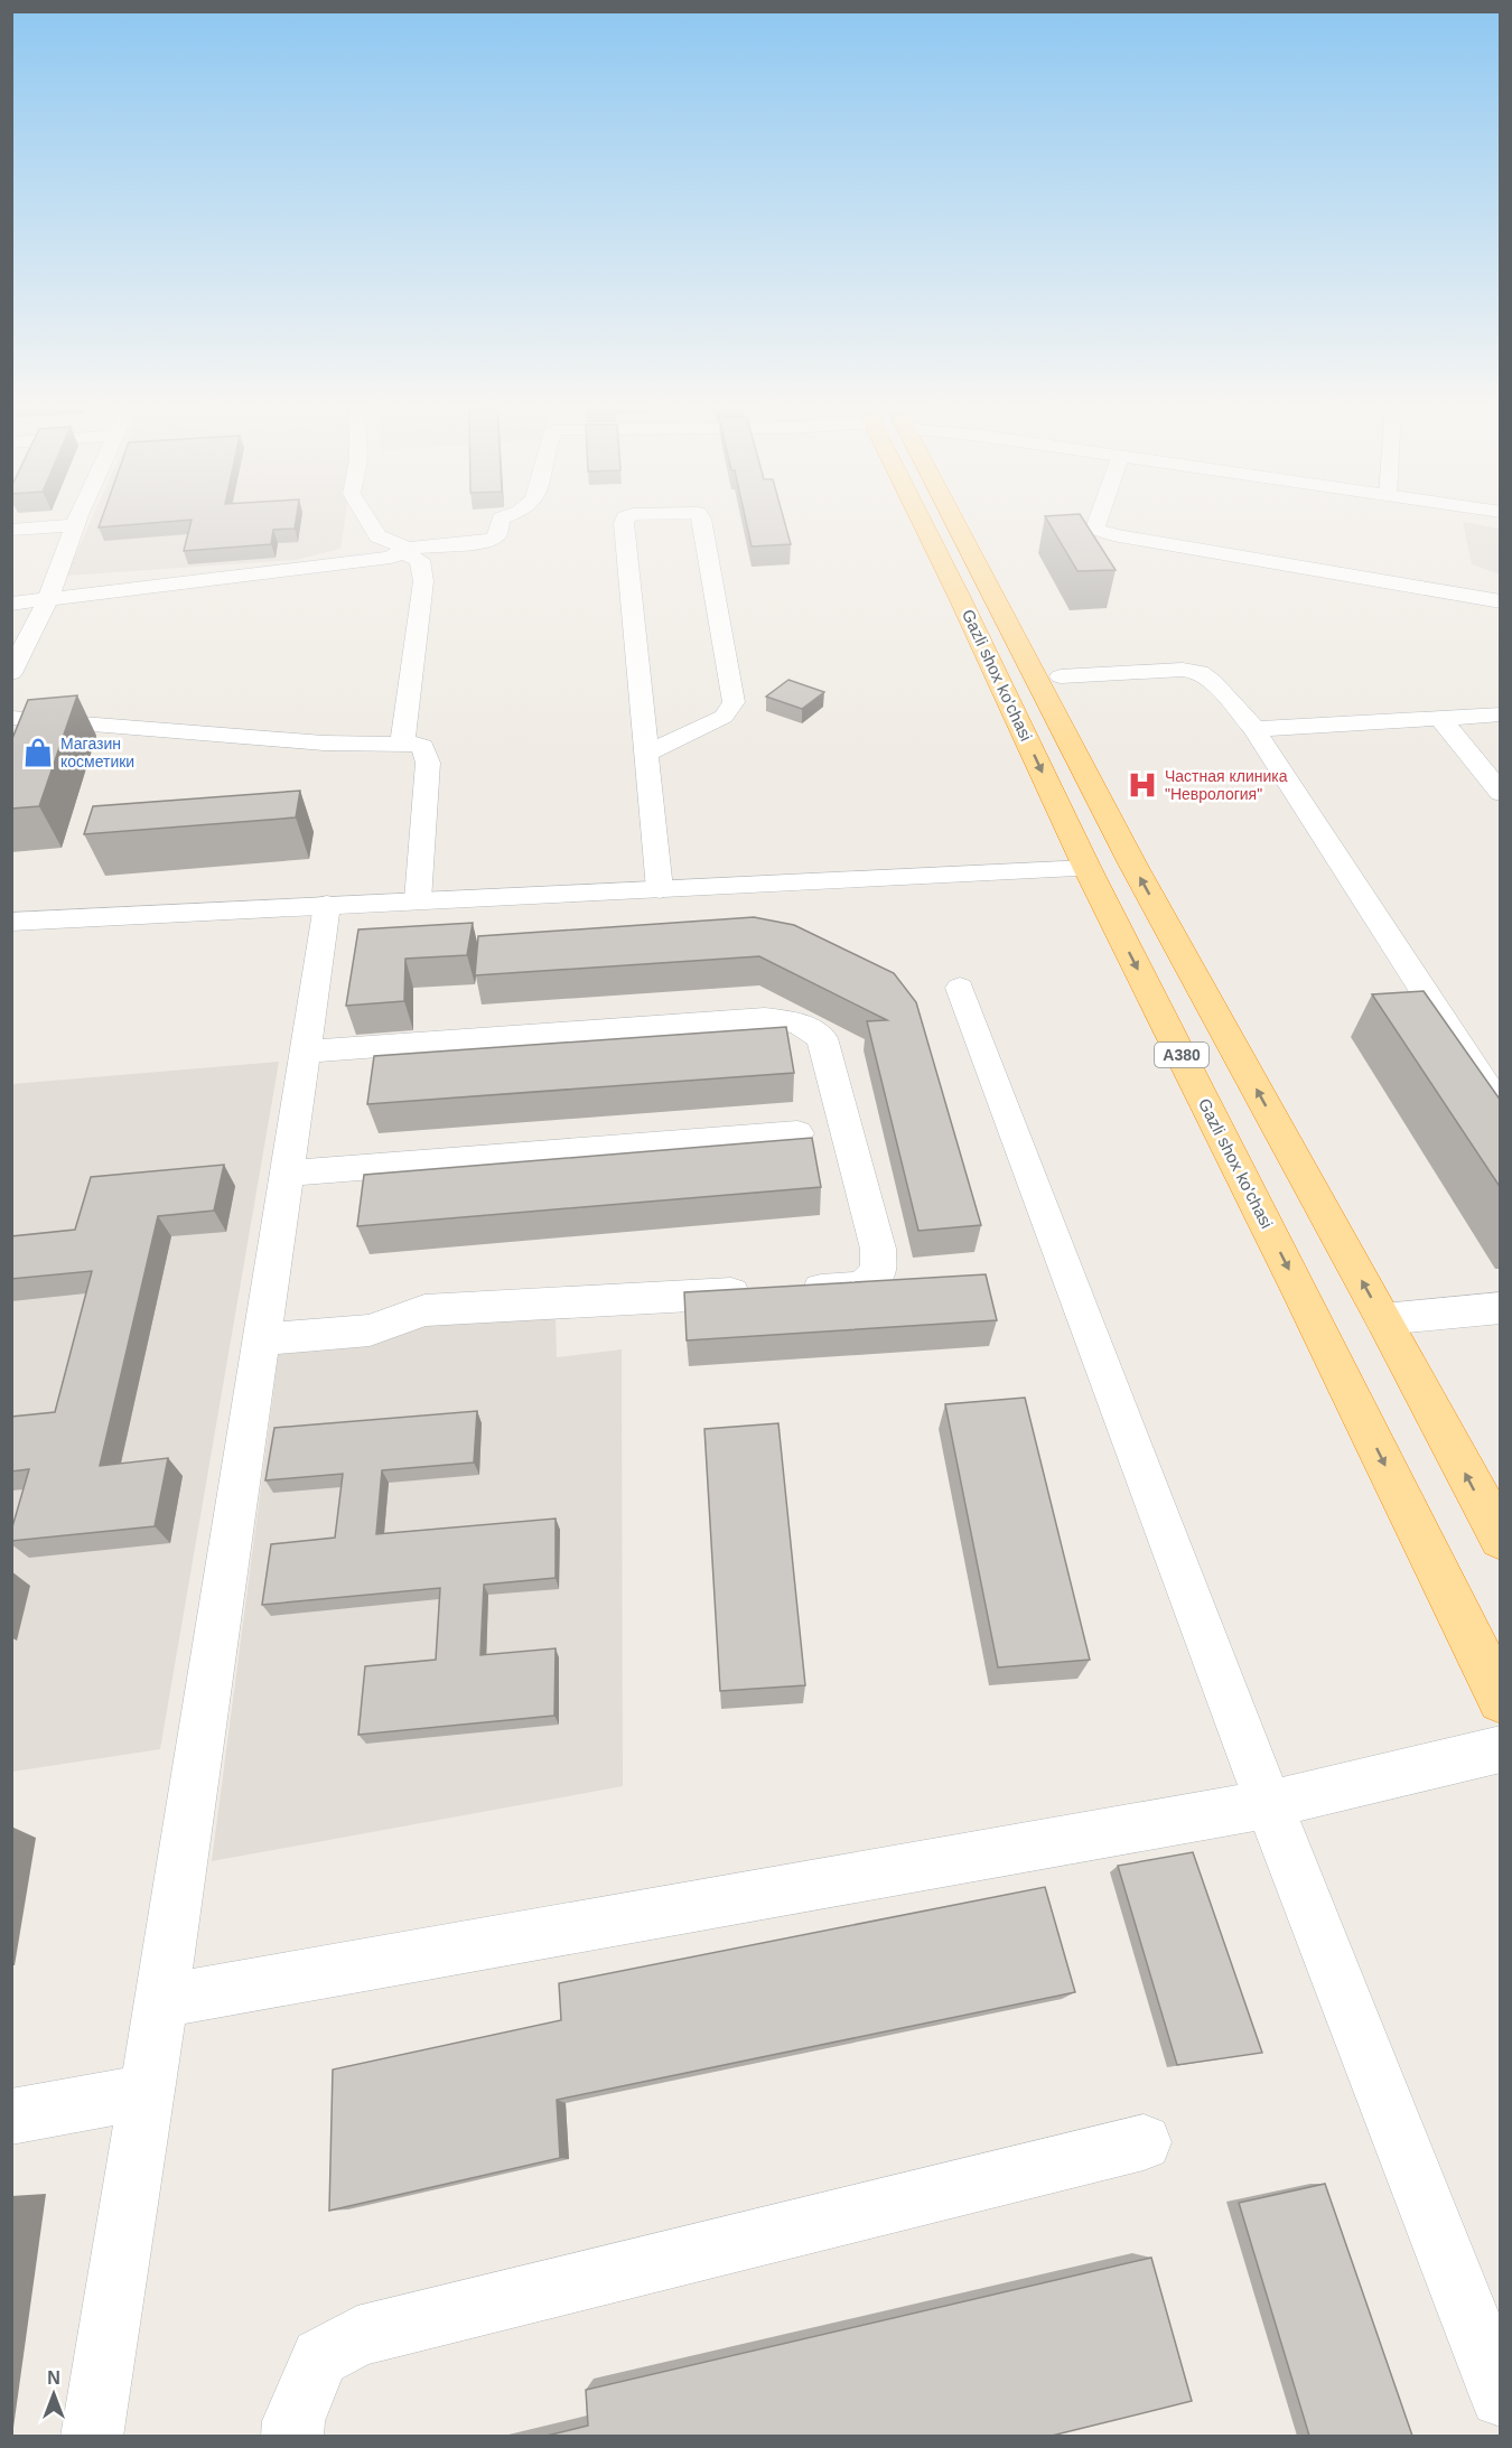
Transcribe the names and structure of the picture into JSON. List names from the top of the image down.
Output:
{
  "streets": {
    "highway": ["Gazli shox ko'chasi", "A380"]
  },
  "places": {
    "shop": ["Магазин косметики"],
    "hospital": ["Частная клиника \"Неврология\""]
  },
  "north": "top"
}
